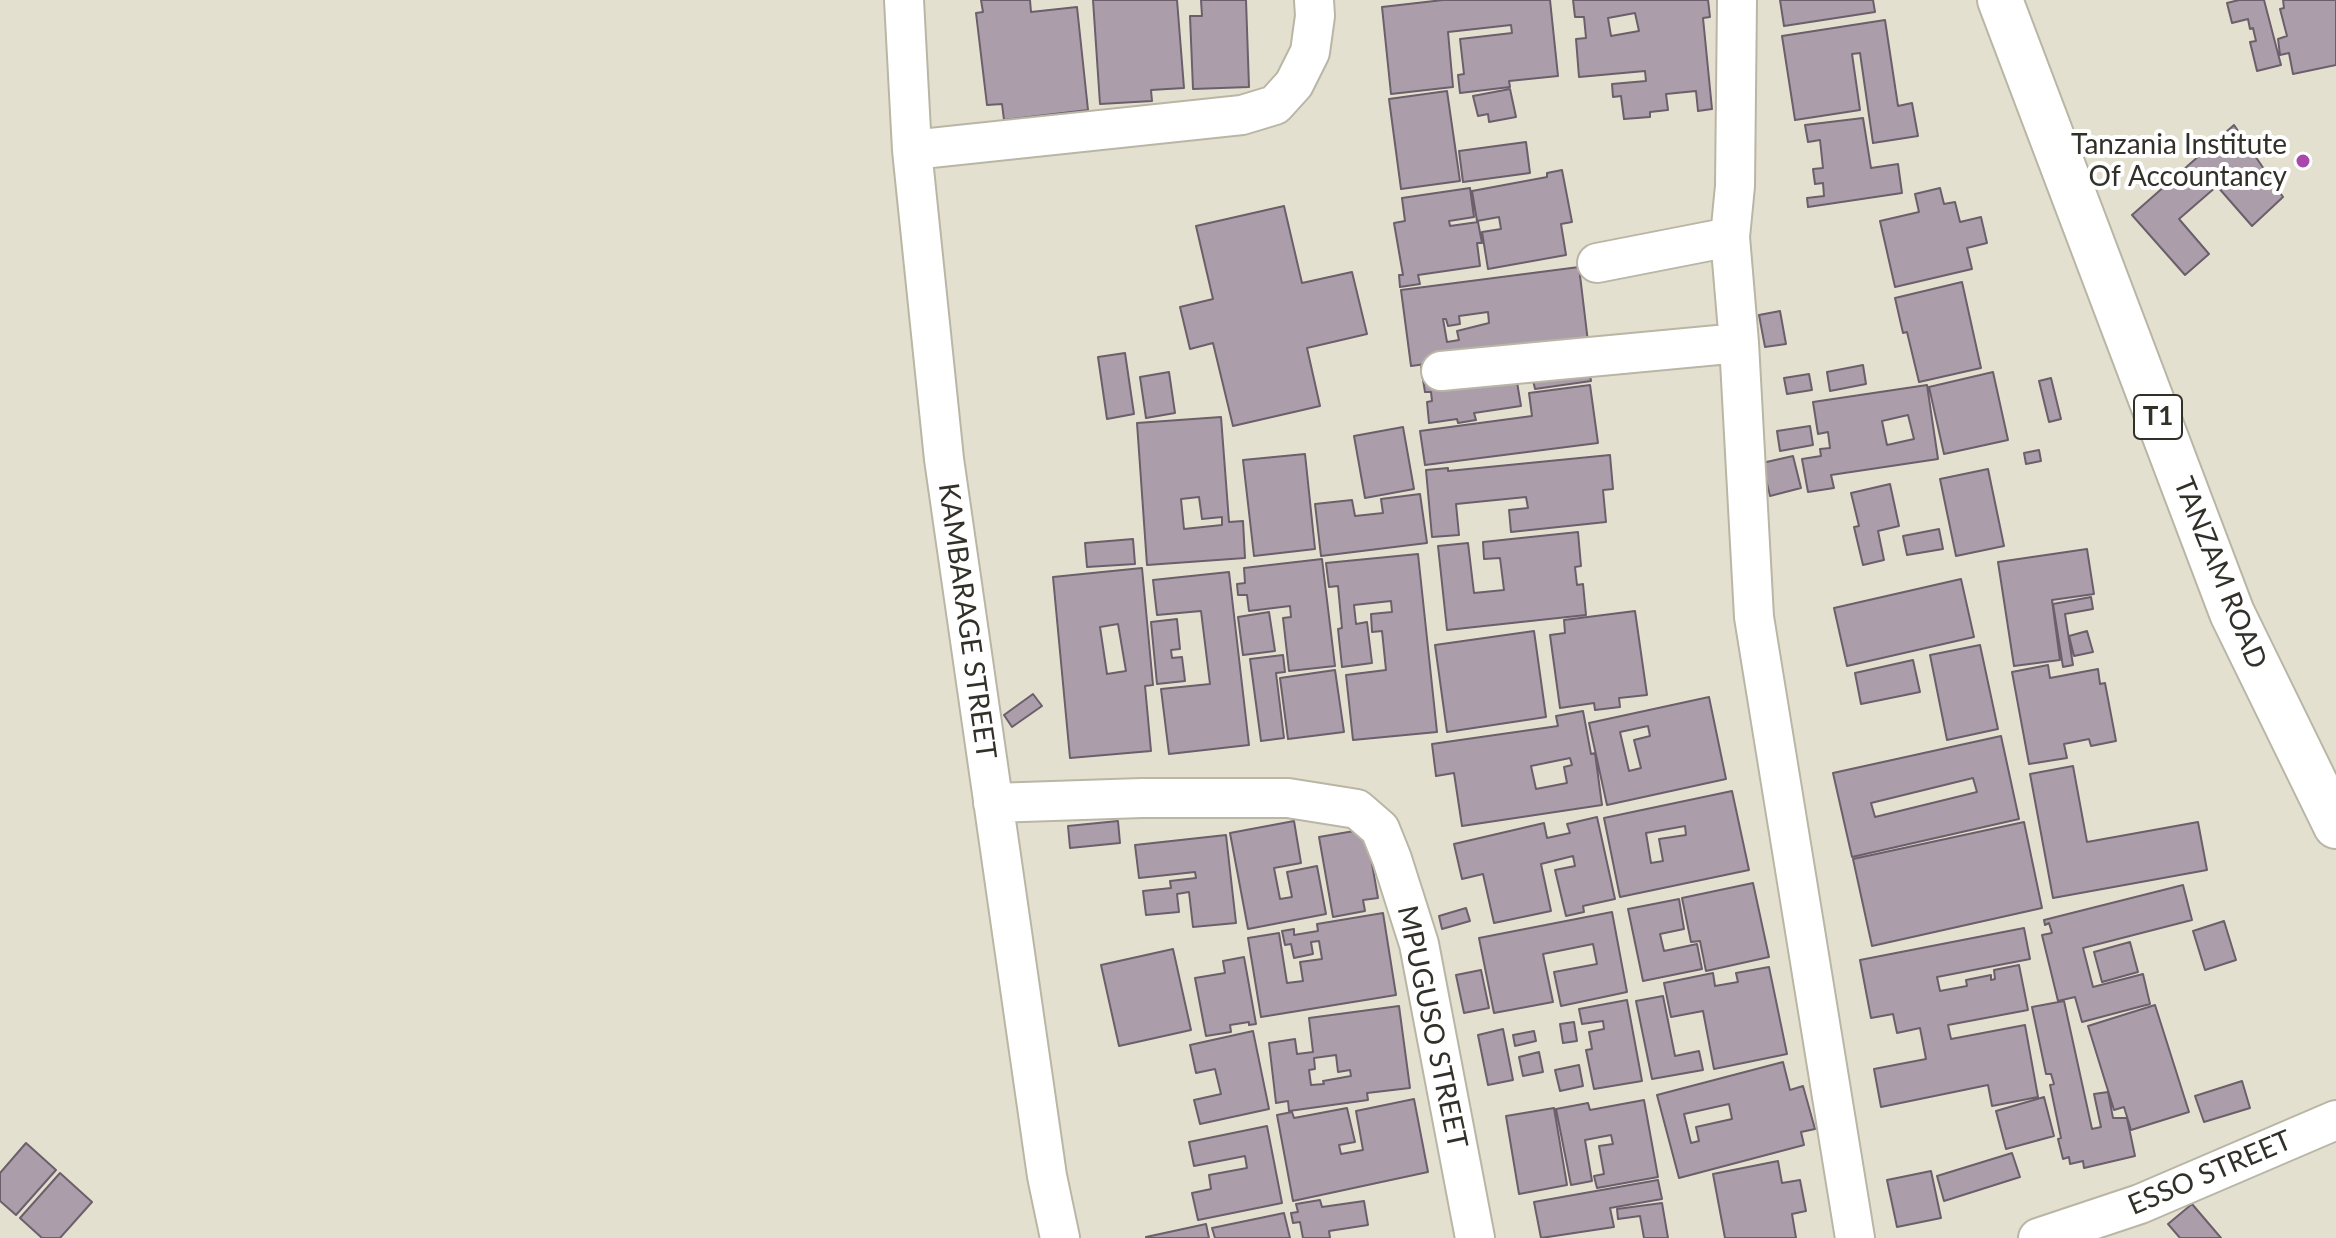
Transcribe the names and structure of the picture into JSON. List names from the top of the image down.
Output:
{
  "streets": {
    "highway": ["T1", "TANZAM ROAD"],
    "street": ["KAMBARAGE STREET", "MPUGUSO STREET", "ESSO STREET"]
  },
  "crossings": [
    ["KAMBARAGE STREET", "MPUGUSO STREET"]
  ],
  "places": ["Tanzania Institute Of Accountancy"]
}
